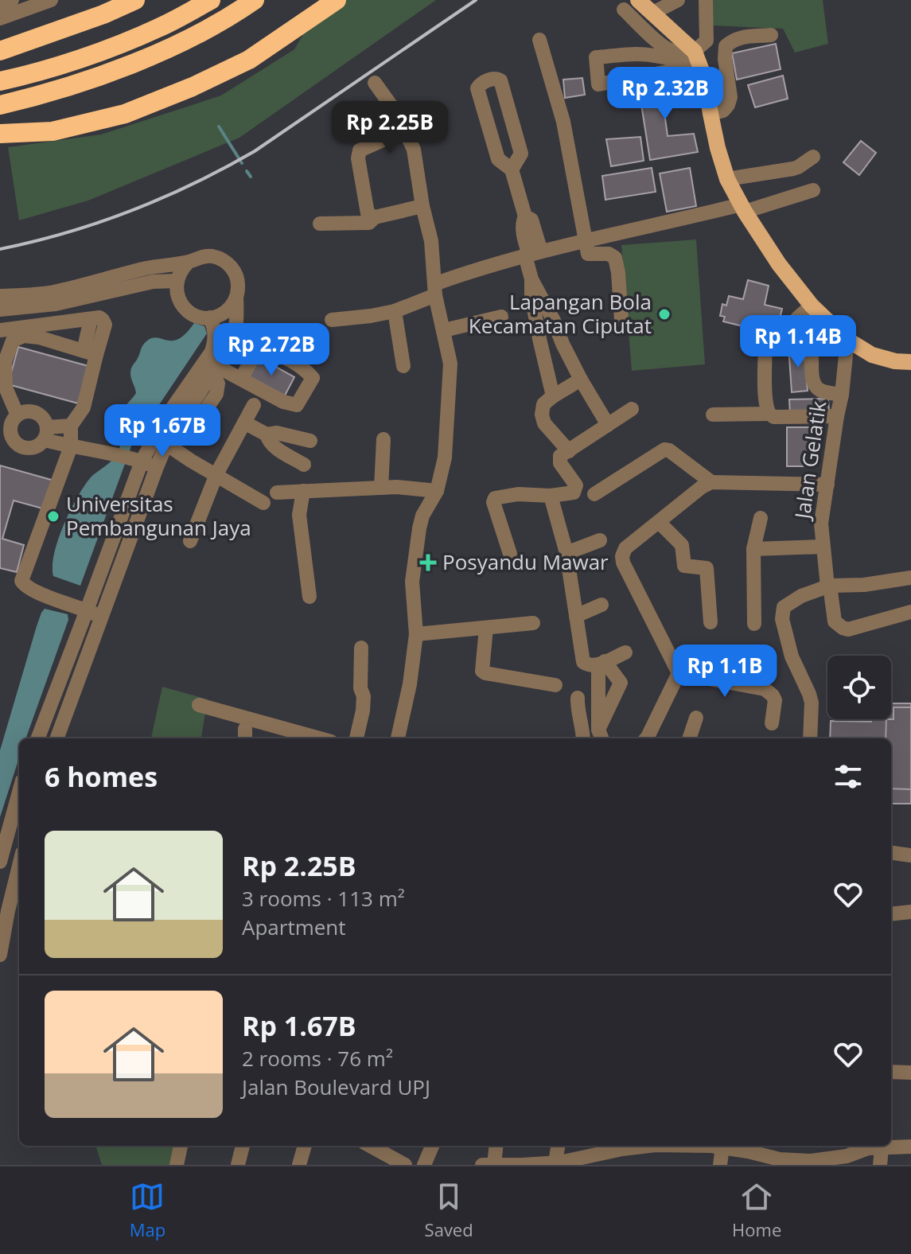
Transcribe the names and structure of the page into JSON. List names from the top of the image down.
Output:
{
  "streets": {
    "street": ["Jalan Gelatik"]
  },
  "places": {
    "other": ["Lapangan Bola Kecamatan Ciputat", "Universitas Pembangunan Jaya"],
    "health": ["Posyandu Mawar"]
  },
  "page": {
    "price": [
      "Rp 2.32B",
      "Rp 2.25B",
      "Rp 1.14B",
      "Rp 2.72B",
      "Rp 1.67B",
      "Rp 1.1B"
    ],
    "heading": "6 homes",
    "list": [
      {
        "name": "Rp 2.25B",
        "note": "3 rooms · 113 m² · Apartment"
      },
      {
        "name": "Rp 1.67B",
        "note": "2 rooms · 76 m² · Jalan Boulevard UPJ"
      }
    ],
    "tabs": ["Map", "Saved", "Home"]
  }
}
